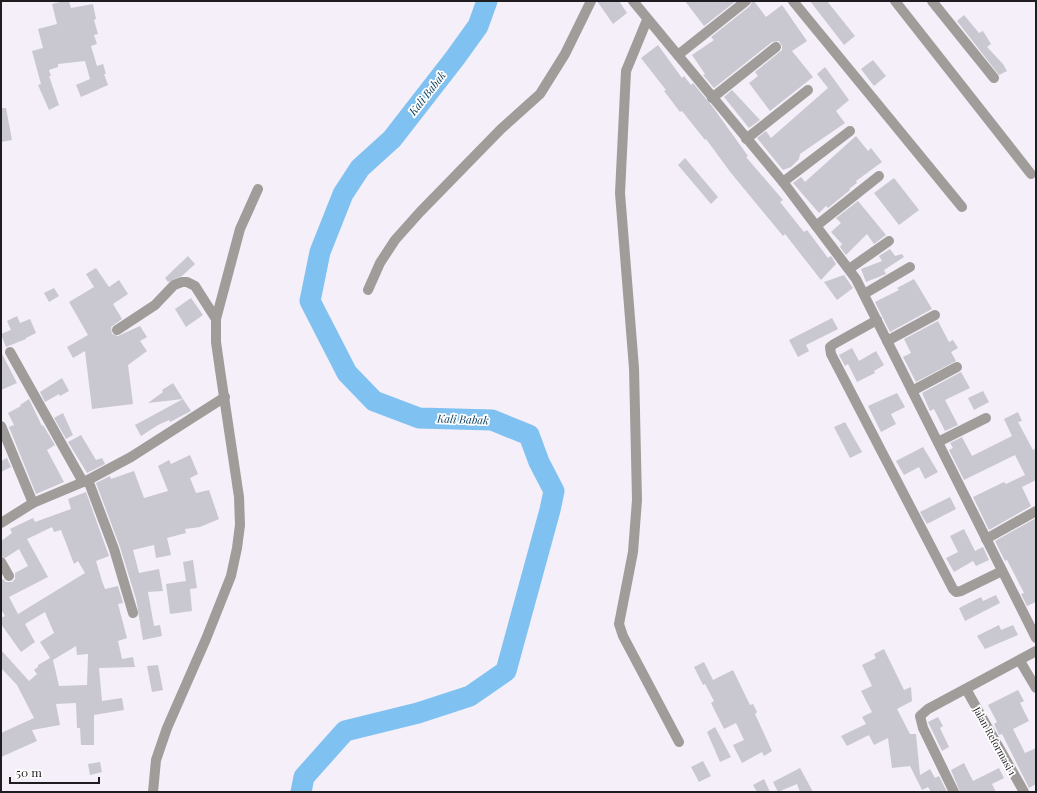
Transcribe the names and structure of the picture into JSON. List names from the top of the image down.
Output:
{
  "streets": {
    "street": ["Jalan Reformasi 1"]
  },
  "water": ["Kali Babak"],
  "scale_bar": "50 m"
}
